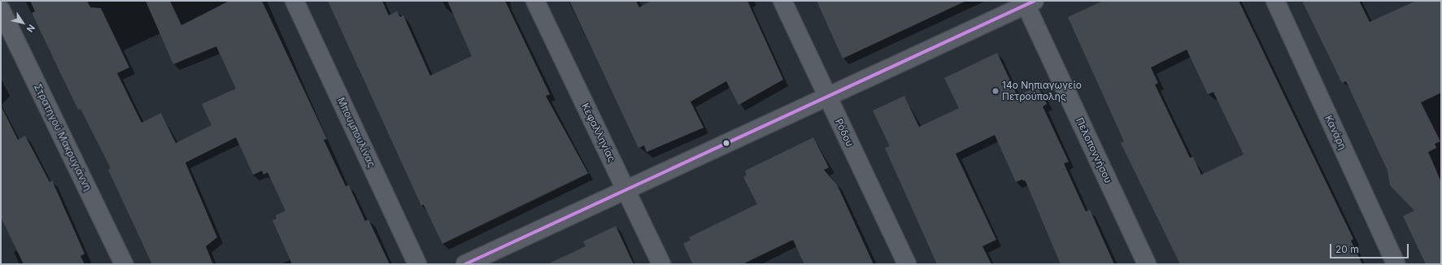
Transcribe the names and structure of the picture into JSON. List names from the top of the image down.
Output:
{
  "streets": {
    "street": [
      "Μπουμπουλίνας",
      "Κεφαλληνίας",
      "Ρόδου",
      "Κανάρη",
      "Στρατηγού Μακρυγιάννη",
      "Πελοποννήσου"
    ]
  },
  "places": ["14ο Νηπιαγωγείο Πετρούπολης"],
  "scale_bar": "20 m",
  "north": "bottom right"
}
